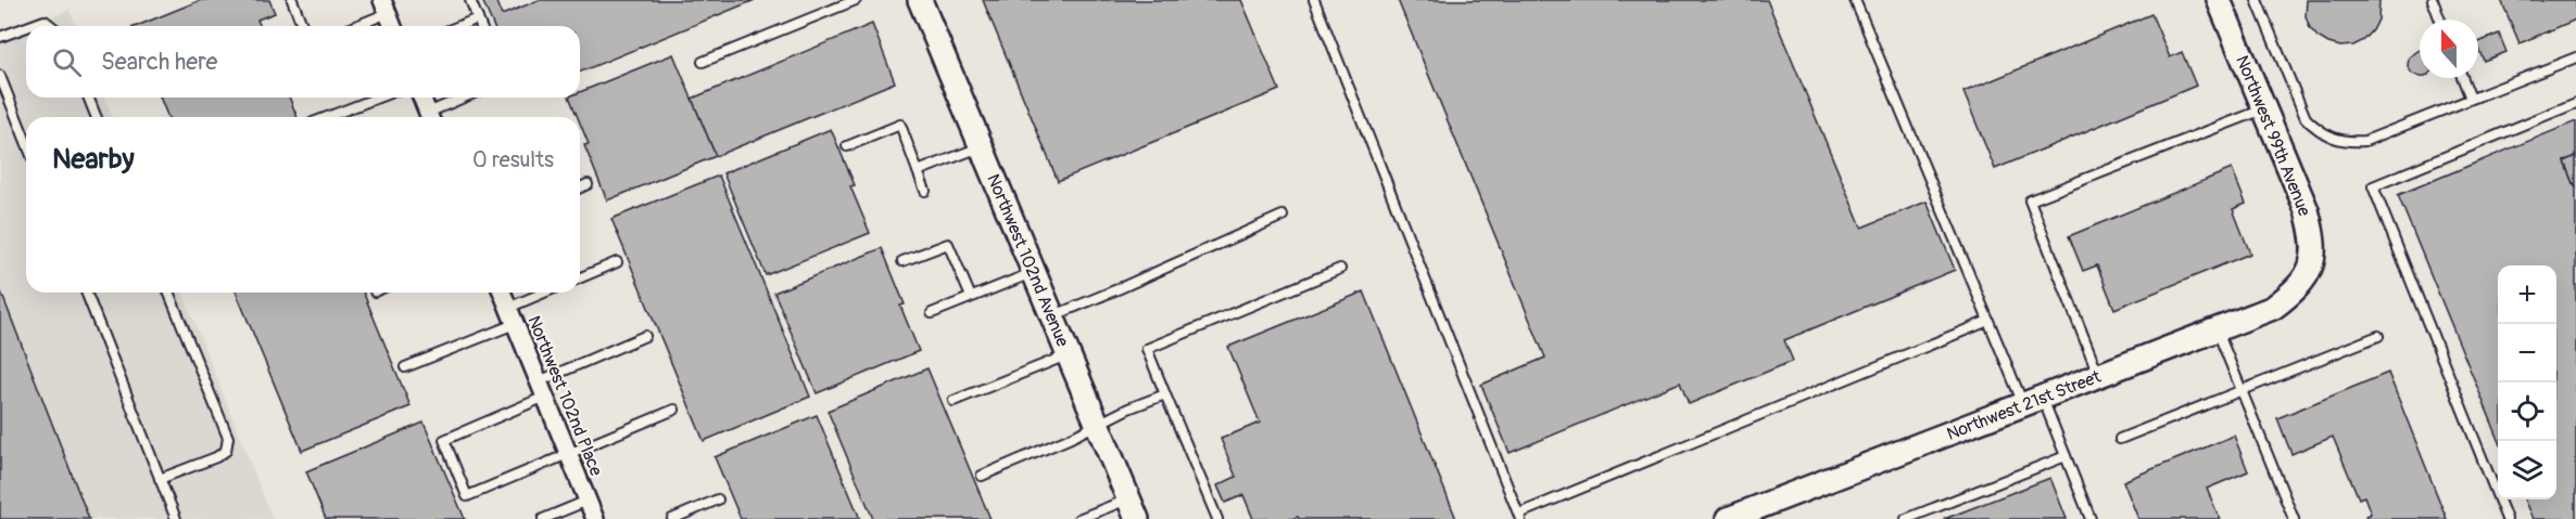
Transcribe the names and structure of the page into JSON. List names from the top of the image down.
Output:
{
  "streets": {
    "street": [
      "Northwest 99th Avenue",
      "Northwest 102nd Avenue",
      "Northwest 102nd Place",
      "Northwest 21st Street"
    ]
  },
  "crossings": [
    ["Northwest 99th Avenue", "Northwest 21st Street"]
  ],
  "north": "top",
  "page": {
    "search": "Search here",
    "heading": ["Nearby", "0 results"],
    "map_buttons": ["+", "−"]
  }
}
